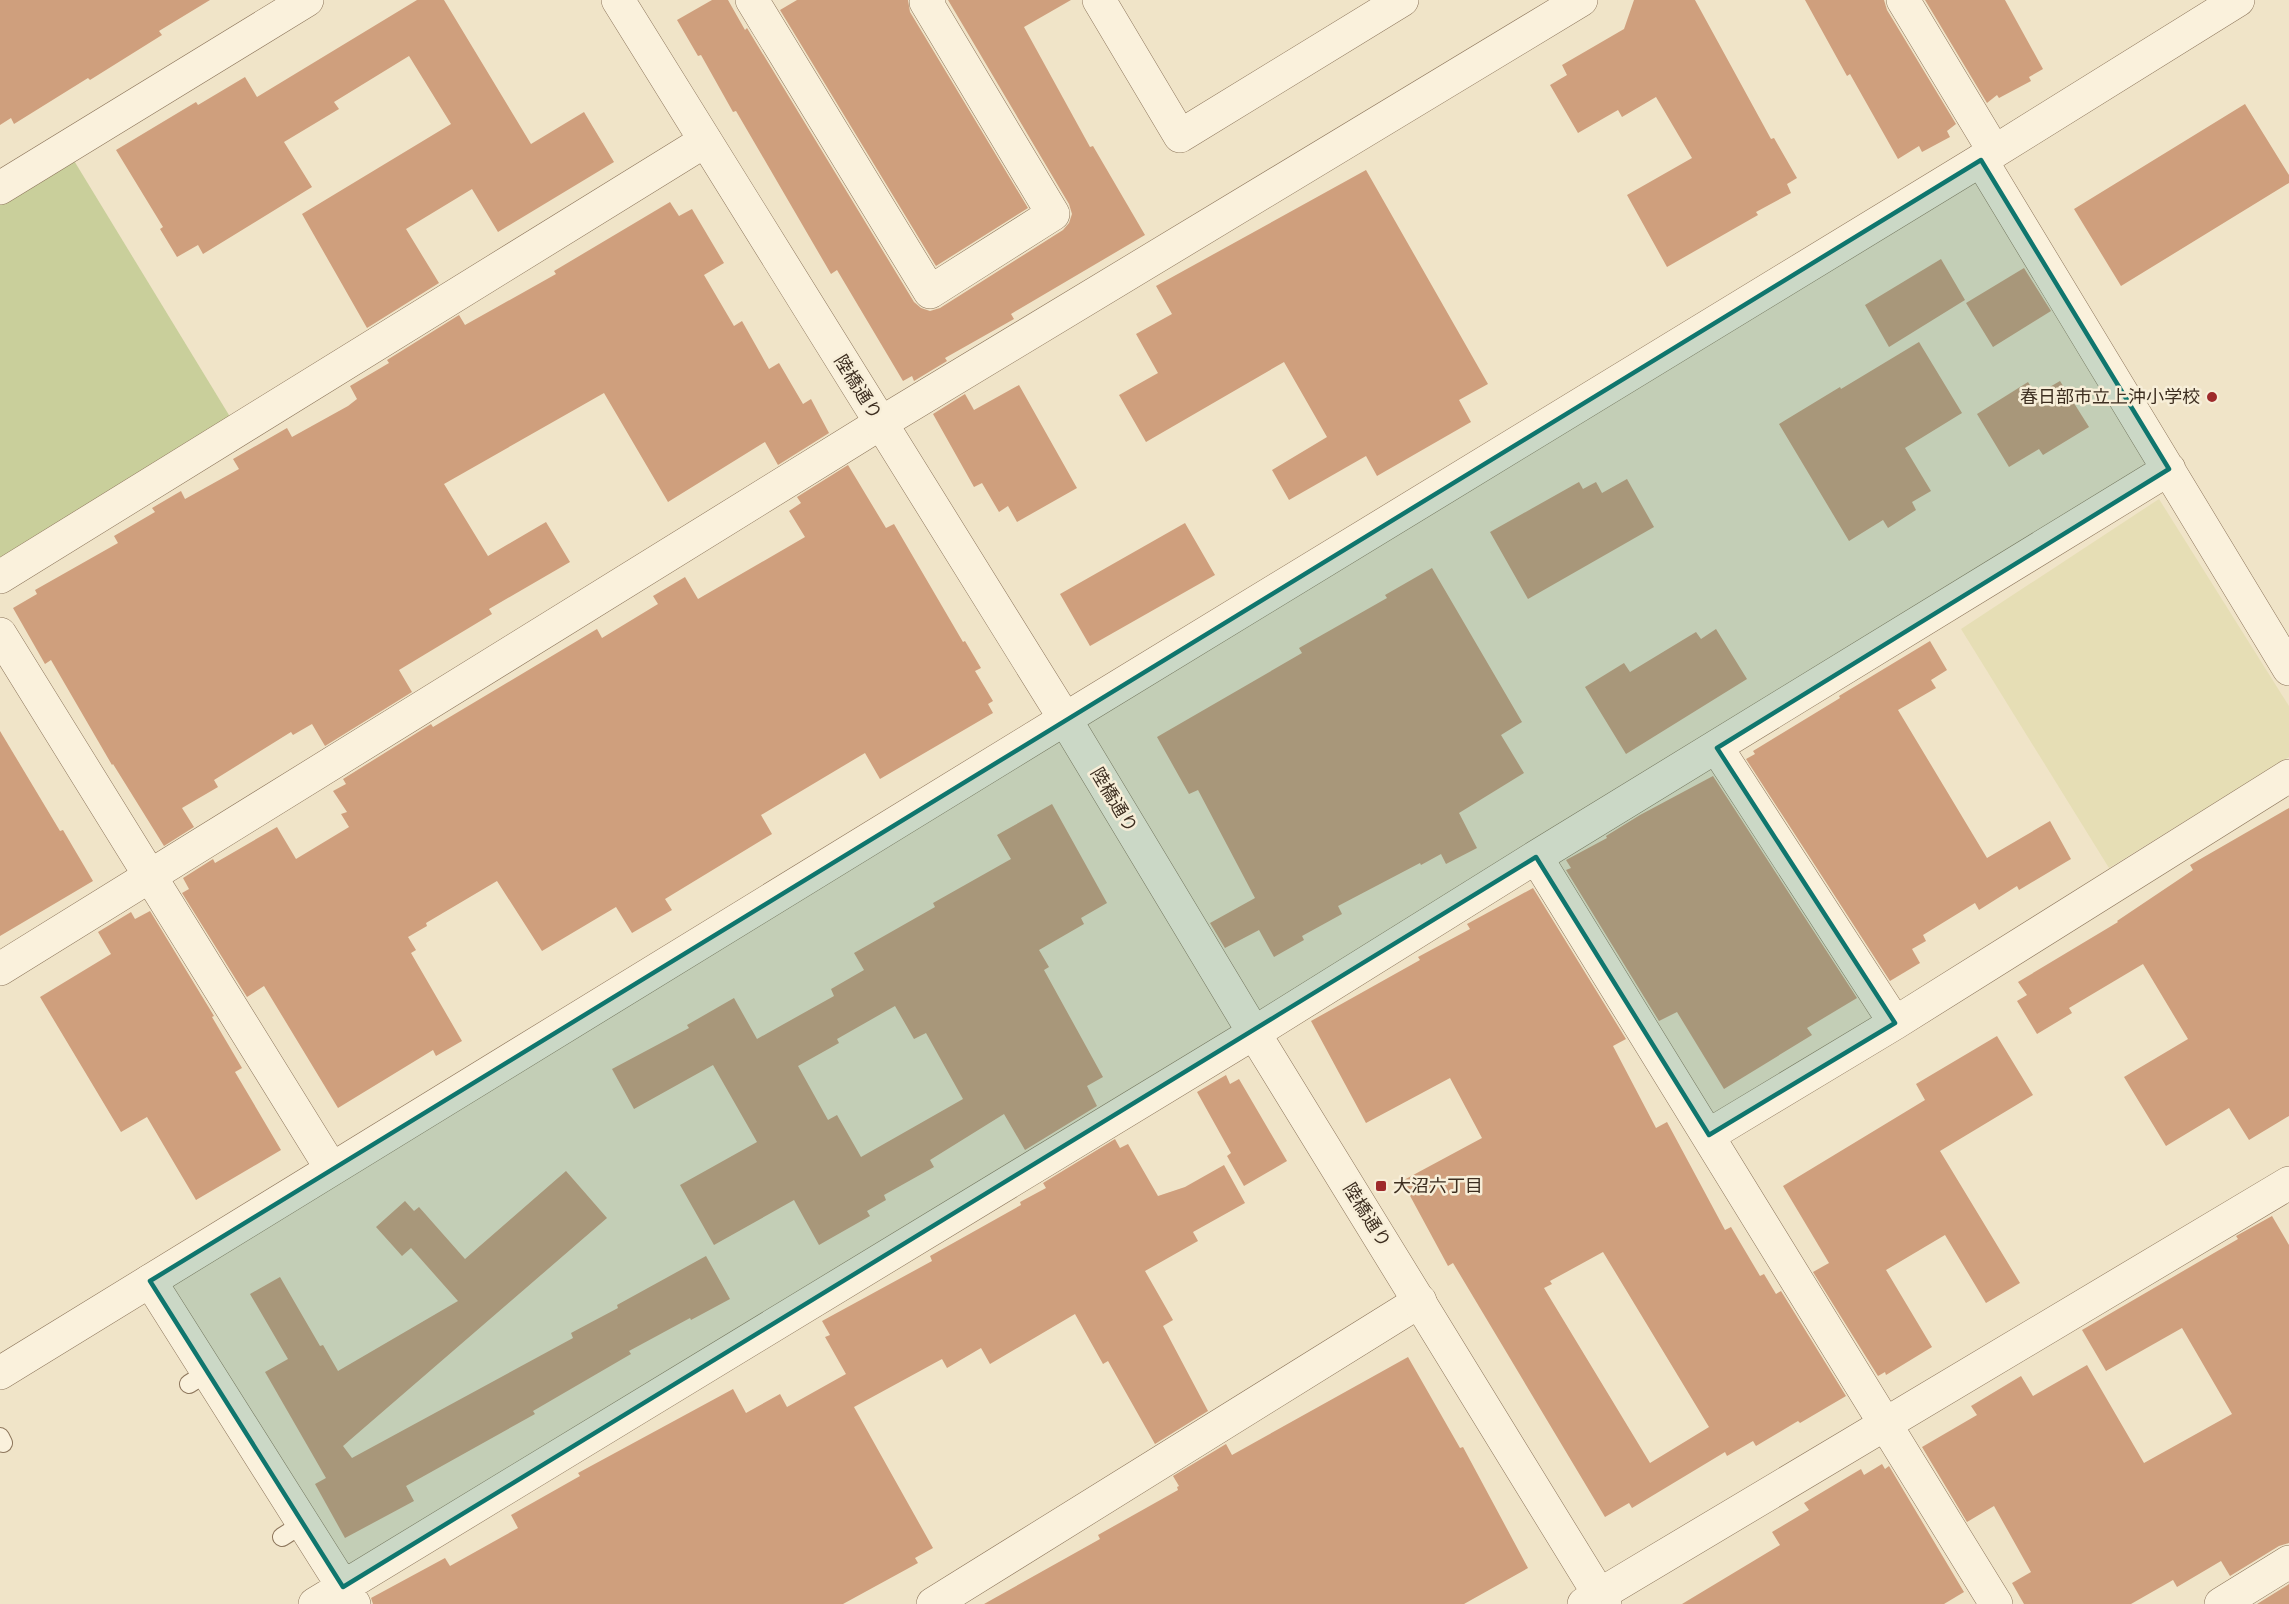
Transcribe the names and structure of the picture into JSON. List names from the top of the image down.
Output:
{
  "streets": {
    "street": ["陸橋通り"]
  },
  "places": {
    "other": ["春日部市立上沖小学校"],
    "transit": ["大沼六丁目"]
  }
}
